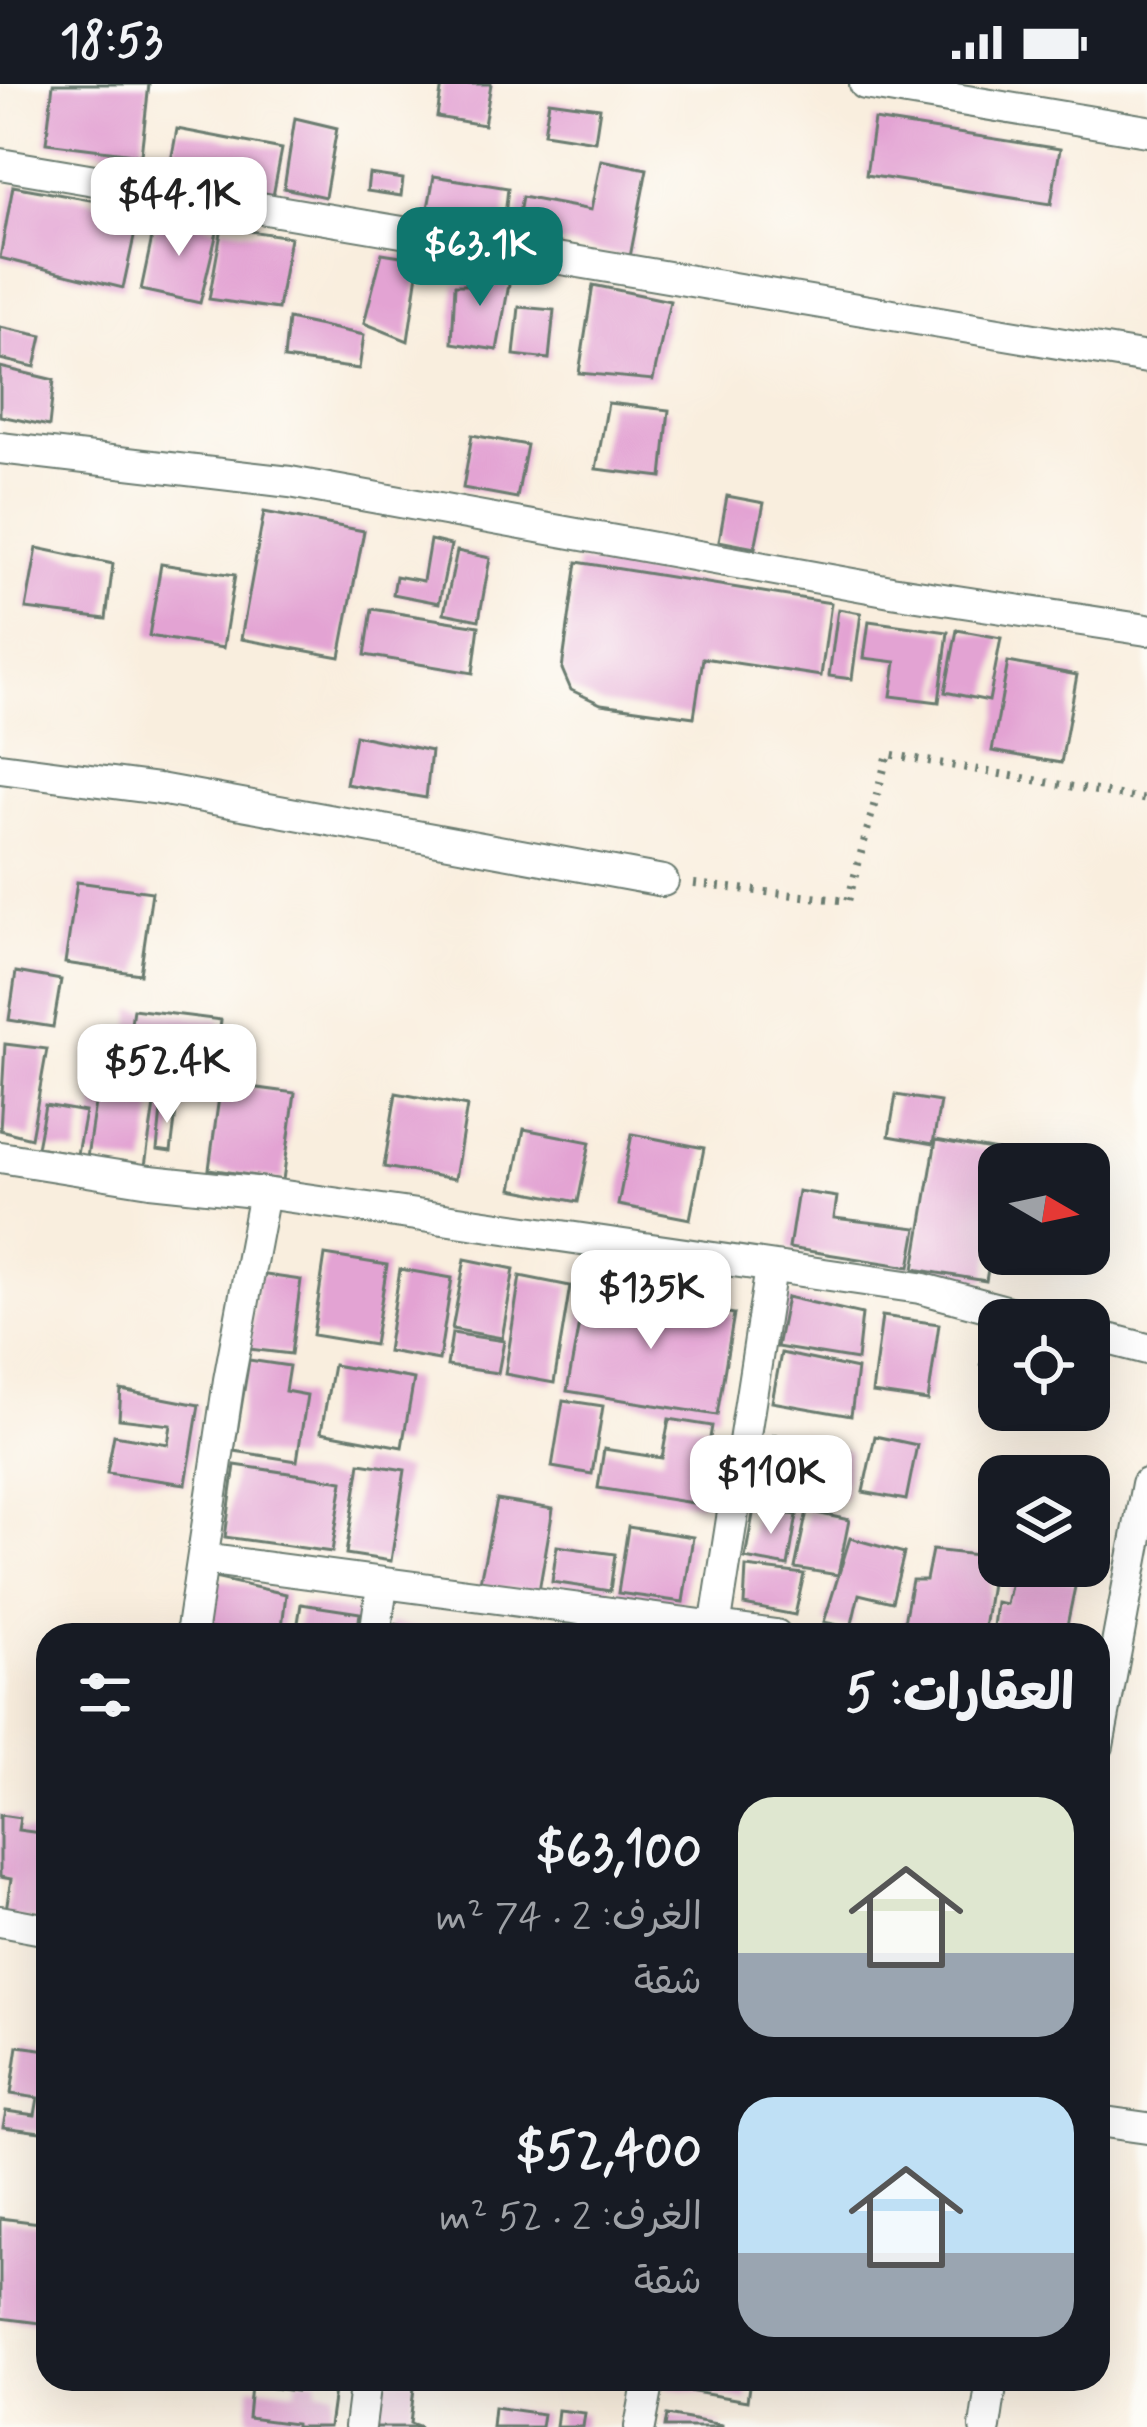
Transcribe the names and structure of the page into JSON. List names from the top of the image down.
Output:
{
  "north": "right",
  "page": {
    "status": "18:53",
    "price": [
      "$44.1K",
      "$63.1K",
      "$52.4K",
      "$135K",
      "$110K"
    ],
    "heading": "العقارات: 5",
    "list": [
      {
        "name": "$63,100",
        "note": "الغرف: 2 · 74 m² · شقة"
      },
      {
        "name": "$52,400",
        "note": "الغرف: 2 · 52 m² · شقة"
      }
    ]
  }
}
